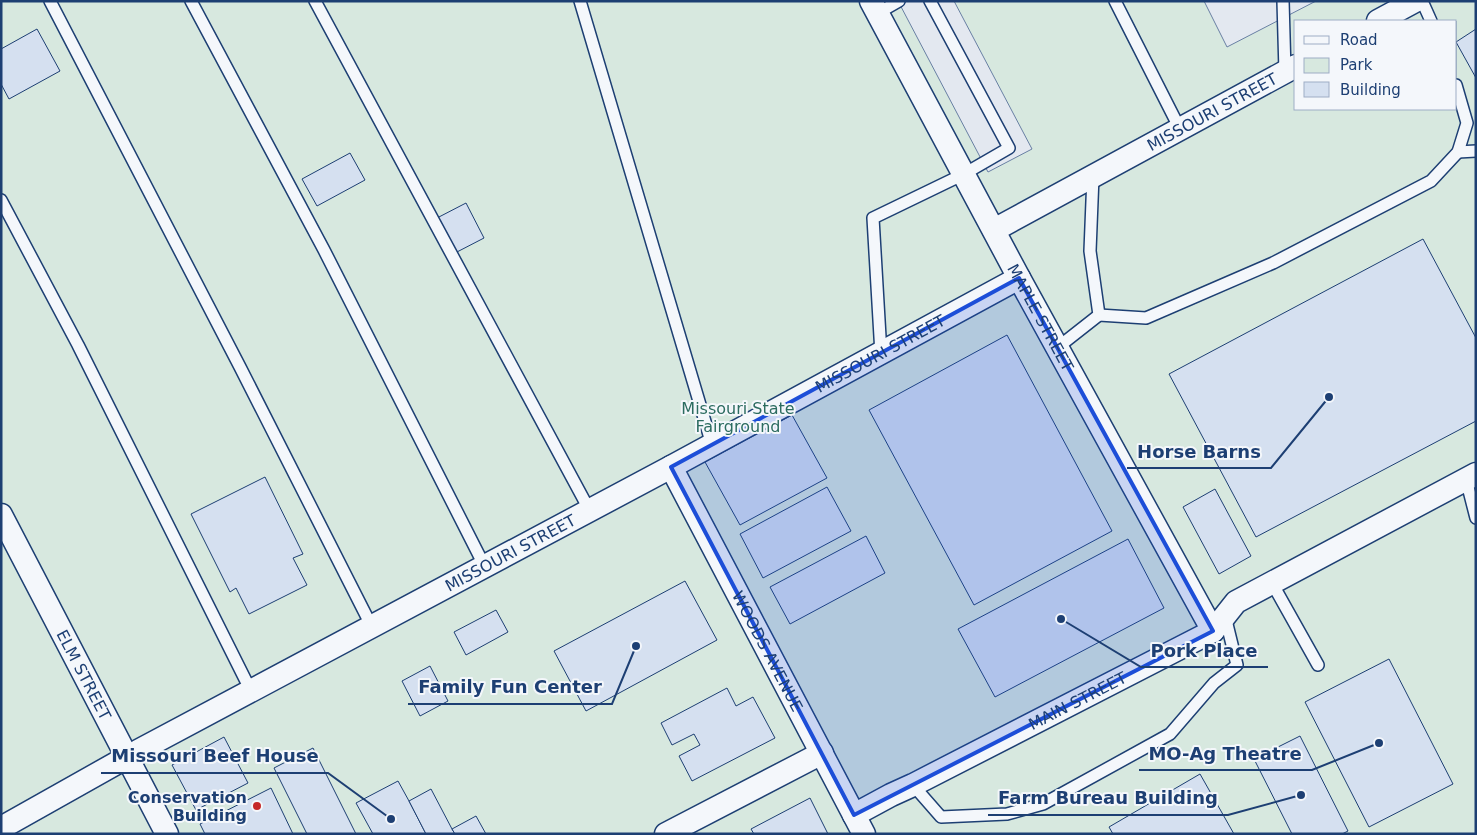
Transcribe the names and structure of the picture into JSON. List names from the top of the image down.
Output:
{
  "streets": {
    "street": [
      "MISSOURI STREET",
      "MAPLE STREET",
      "WOODS AVENUE",
      "ELM STREET",
      "MAIN STREET"
    ]
  },
  "crossings": [
    ["MISSOURI STREET", "MAPLE STREET"],
    ["MISSOURI STREET", "WOODS AVENUE"],
    ["MISSOURI STREET", "ELM STREET"],
    ["MAPLE STREET", "MAIN STREET"],
    ["WOODS AVENUE", "MAIN STREET"]
  ],
  "parks": ["Missouri State Fairground"],
  "places": [
    "Horse Barns",
    "Pork Place",
    "Family Fun Center",
    "MO-Ag Theatre",
    "Farm Bureau Building",
    "Conservation Building",
    "Missouri Beef House"
  ],
  "legend": ["Road", "Park", "Building"]
}
